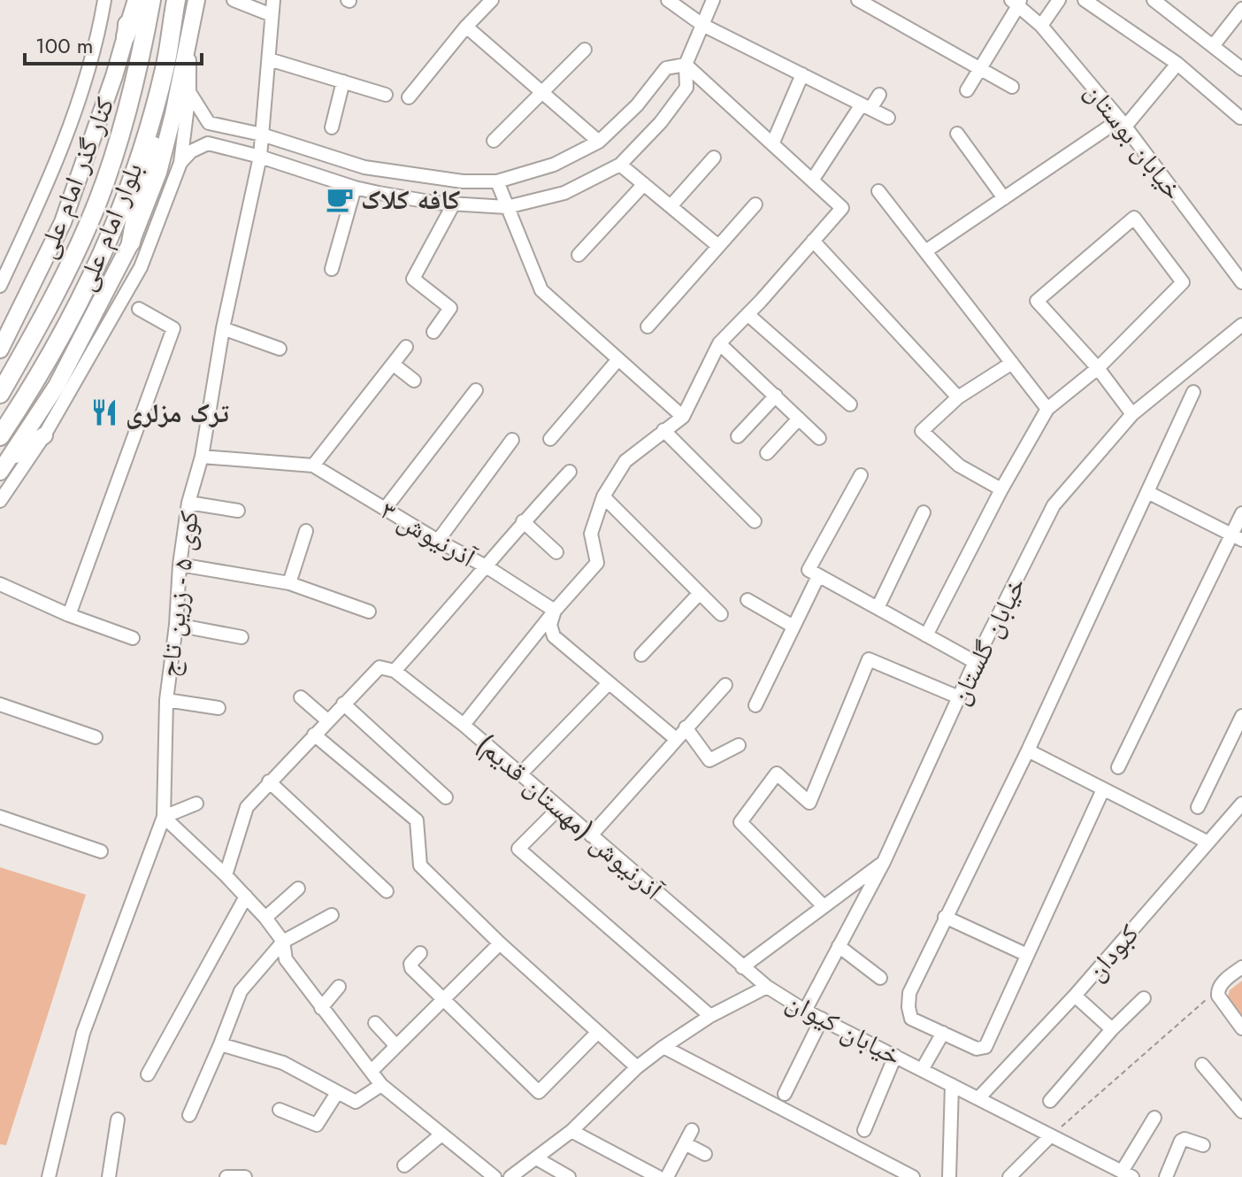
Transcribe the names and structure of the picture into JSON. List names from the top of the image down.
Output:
{
  "streets": {
    "highway": ["بلوار امام علی"],
    "main road": ["کنار گذر امام علی"],
    "street": [
      "خیابان بوستان",
      "آذرنیوش ۳",
      "کوی ۵ - زرین تاج",
      "خیابان گلستان",
      "آذرنیوش (مهستان قدیم)",
      "کبودان",
      "خیابان کیوان"
    ]
  },
  "crossings": [
    ["آذرنیوش ۳", "کوی ۵ - زرین تاج"],
    ["خیابان گلستان", "خیابان کیوان"],
    ["آذرنیوش (مهستان قدیم)", "خیابان کیوان"],
    ["کبودان", "خیابان کیوان"]
  ],
  "places": {
    "cafe": ["کافه کلاک"],
    "restaurant": ["ترک مزلری"]
  },
  "scale_bar": "100 m"
}
